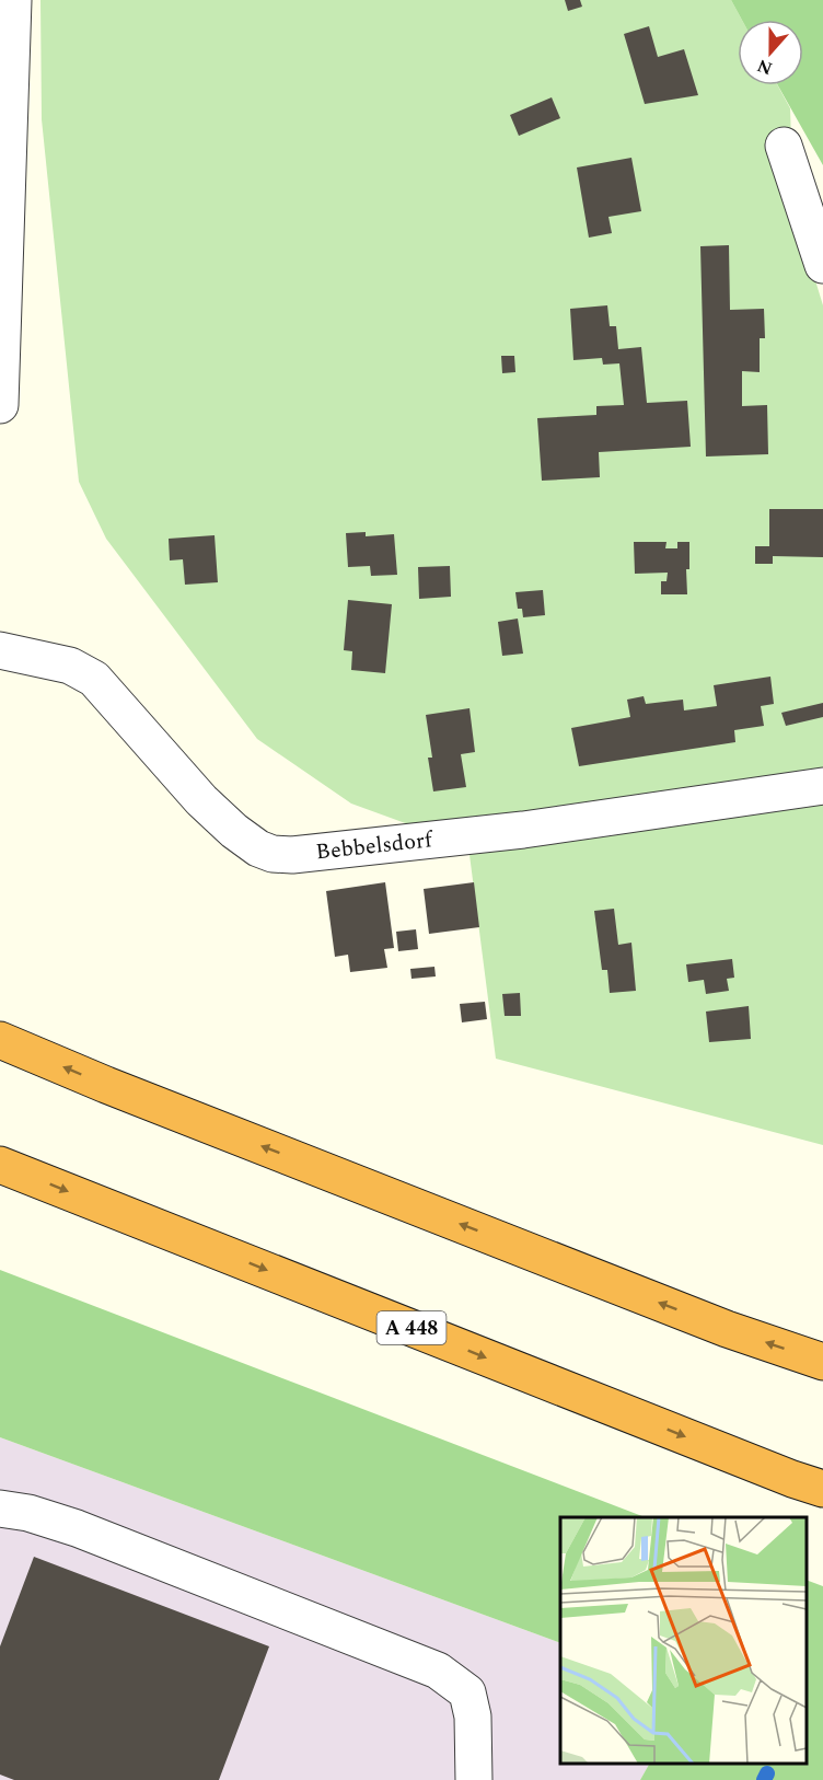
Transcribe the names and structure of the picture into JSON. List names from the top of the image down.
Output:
{
  "streets": {
    "highway": ["A 448"],
    "street": ["Bebbelsdorf"]
  },
  "north": "bottom"
}
